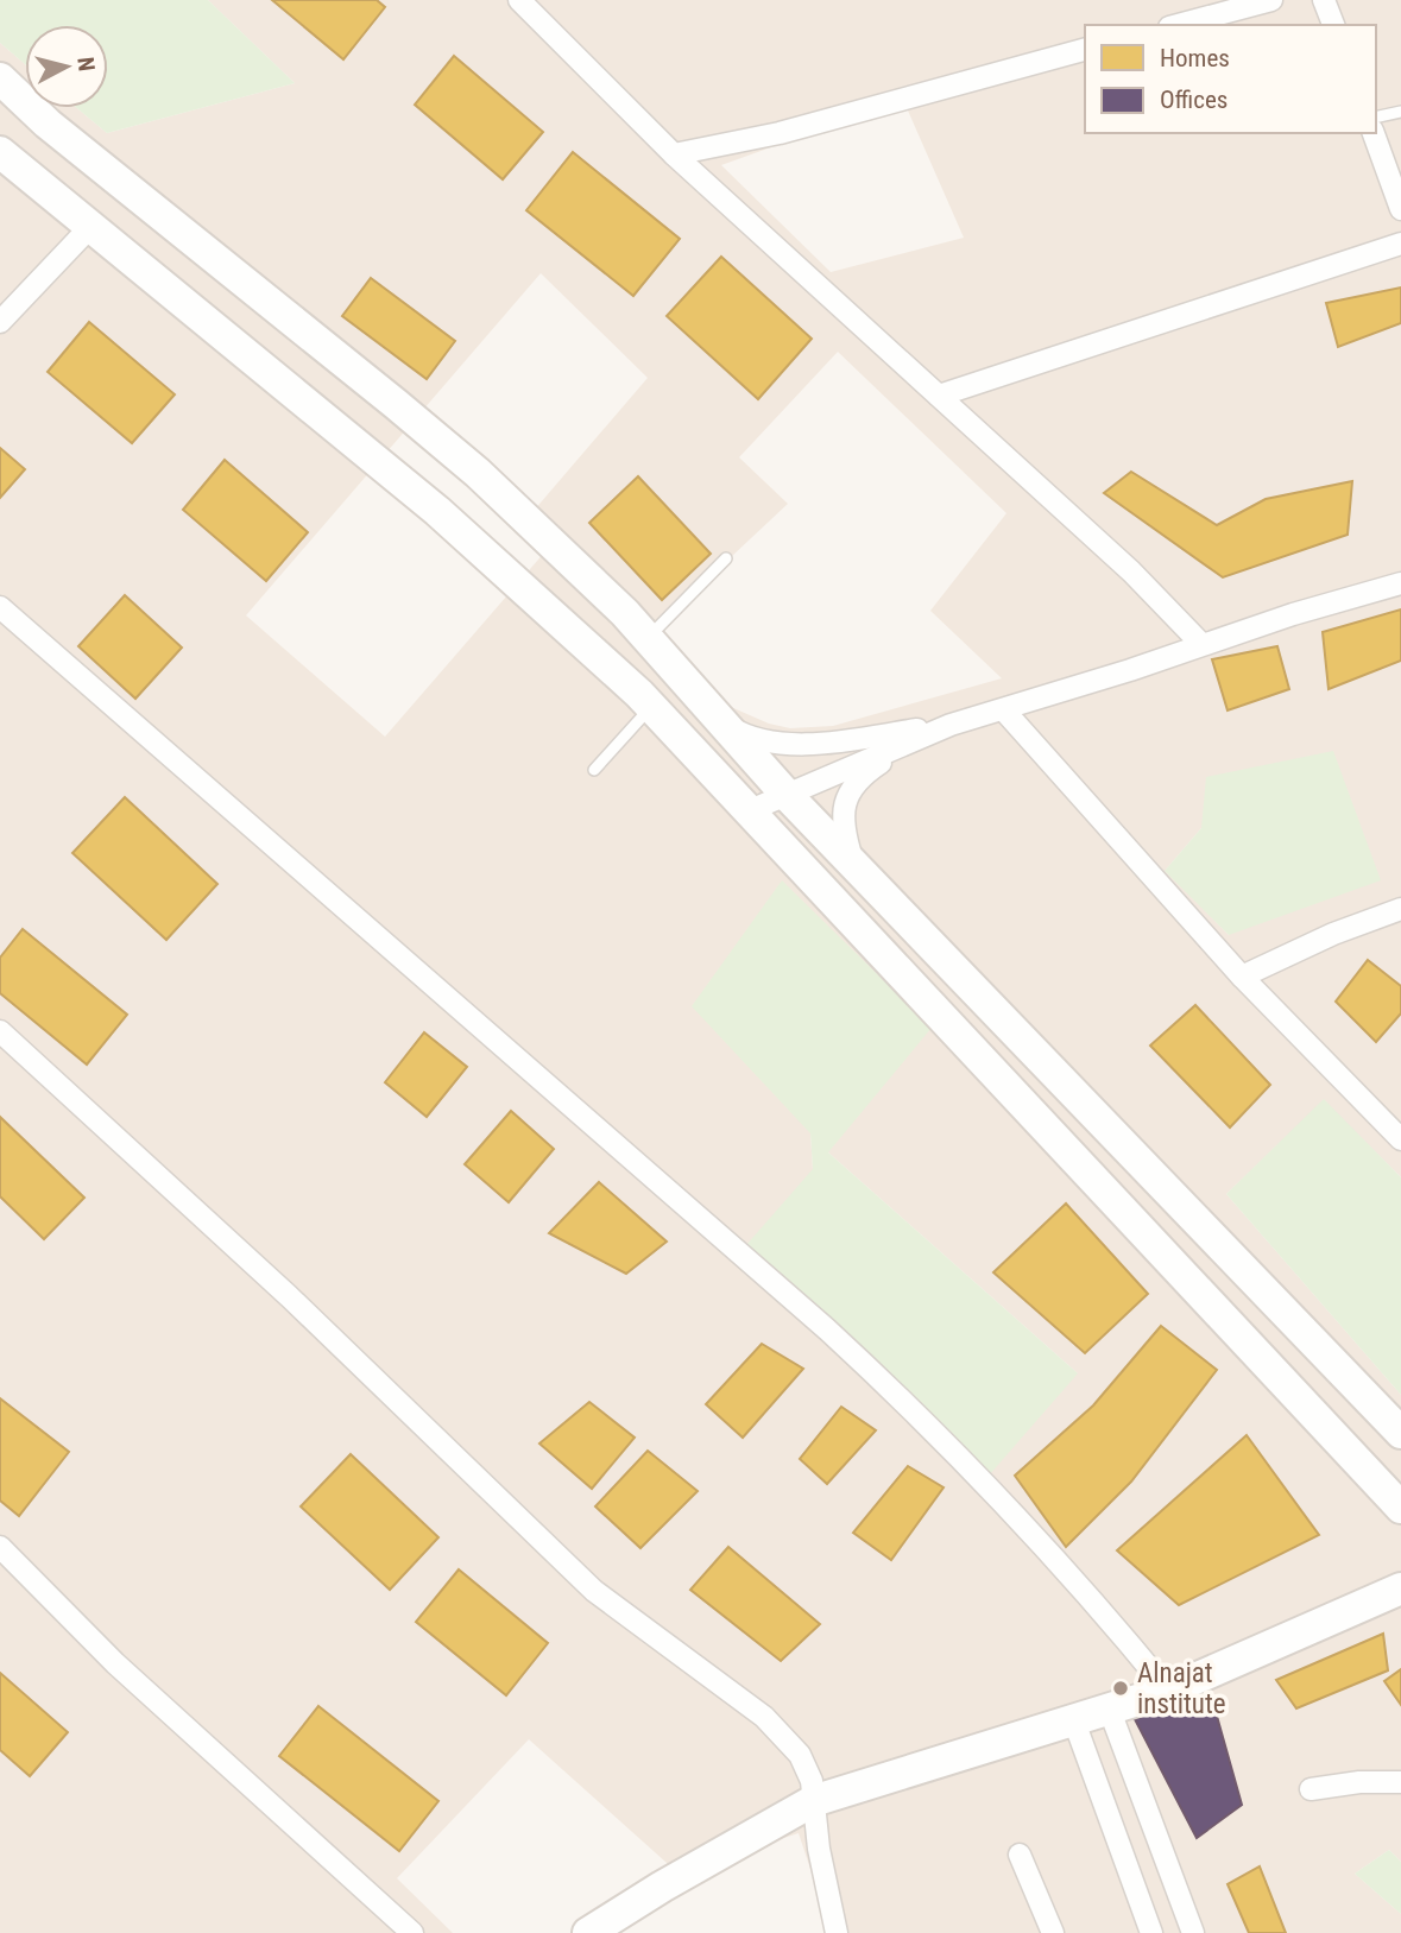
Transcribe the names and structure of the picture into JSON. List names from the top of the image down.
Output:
{
  "places": ["Alnajat institute"],
  "legend": ["Homes", "Offices"],
  "north": "right"
}
